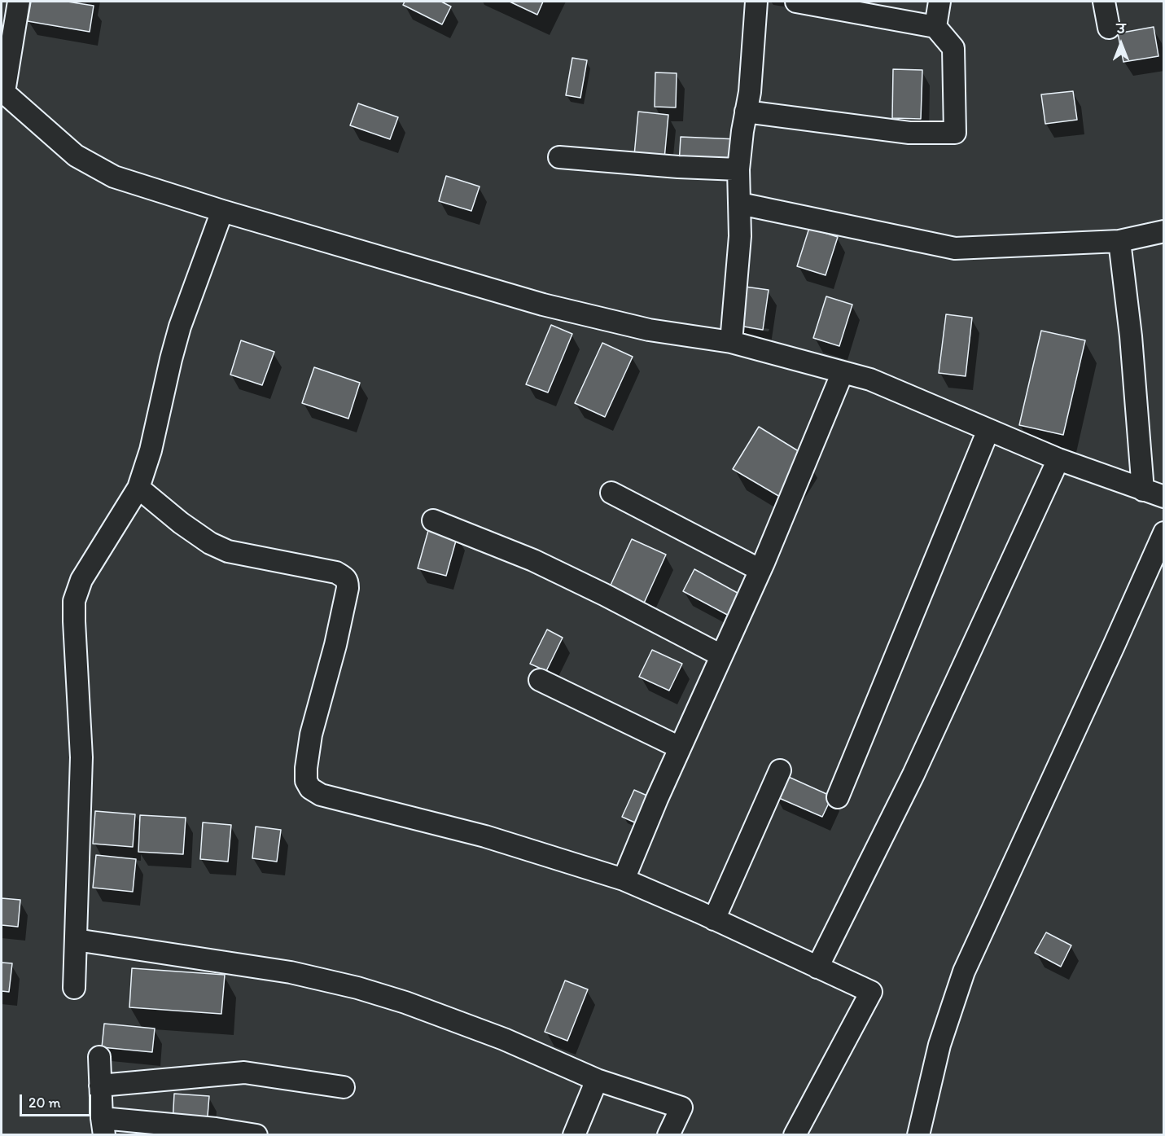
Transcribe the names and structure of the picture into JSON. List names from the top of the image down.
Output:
{
  "scale_bar": "20 m",
  "north": "top"
}
